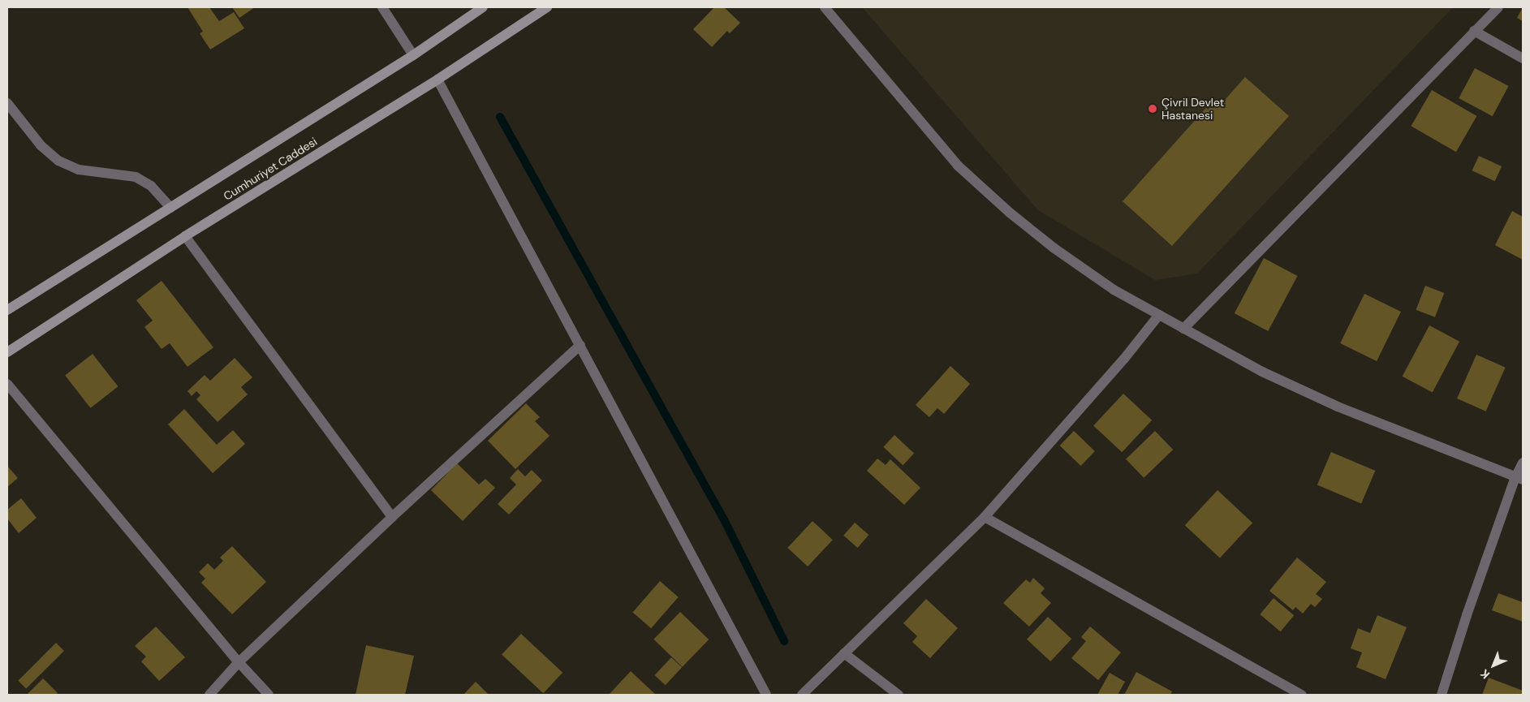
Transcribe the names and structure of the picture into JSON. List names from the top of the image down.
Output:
{
  "streets": {
    "main road": ["Cumhuriyet Caddesi"]
  },
  "places": ["Çivril Devlet Hastanesi"],
  "north": "bottom left"
}
